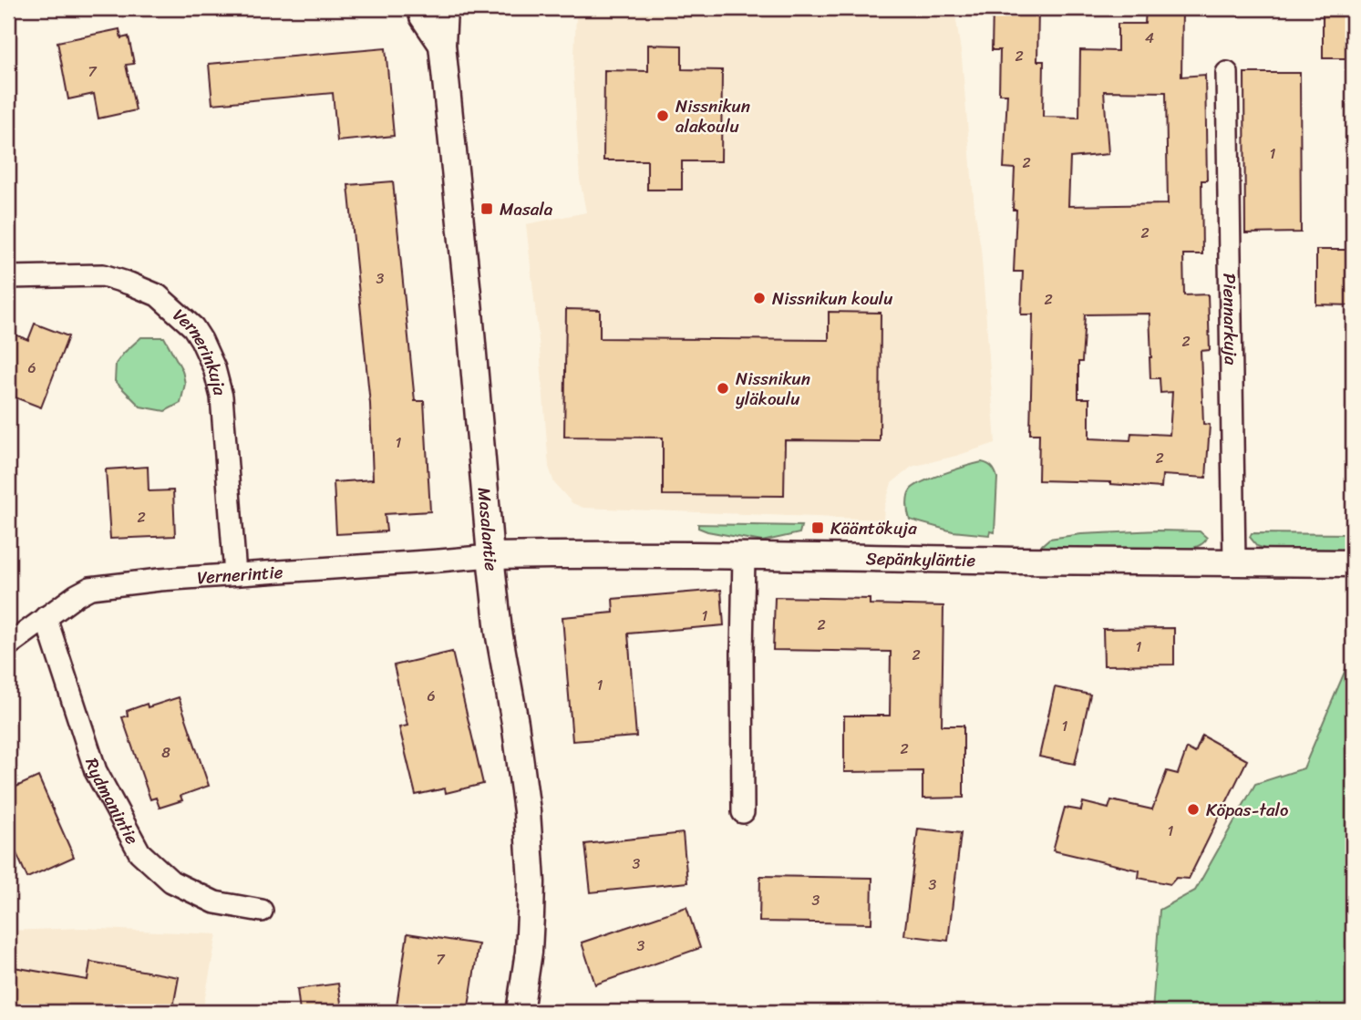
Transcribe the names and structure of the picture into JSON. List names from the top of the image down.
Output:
{
  "streets": {
    "street": [
      "Piennarkuja",
      "Vernerinkuja",
      "Masalantie",
      "Sepänkyläntie",
      "Vernerintie",
      "Rydmanintie"
    ]
  },
  "crossings": [
    ["Piennarkuja", "Sepänkyläntie"],
    ["Vernerinkuja", "Vernerintie"],
    ["Masalantie", "Sepänkyläntie"],
    ["Masalantie", "Vernerintie"],
    ["Sepänkyläntie", "Vernerintie"],
    ["Vernerintie", "Rydmanintie"]
  ],
  "places": {
    "other": [
      "Nissnikun alakoulu",
      "Nissnikun koulu",
      "Nissnikun yläkoulu",
      "Köpas-talo"
    ],
    "transit": ["Masala", "Kääntökuja"]
  },
  "house_numbers": [
    "4",
    "2",
    "7",
    "1",
    "2",
    "2",
    "3",
    "2",
    "2",
    "6",
    "1",
    "2",
    "2",
    "1",
    "2",
    "1",
    "2",
    "1",
    "6",
    "1",
    "2",
    "8",
    "1",
    "3",
    "3",
    "3",
    "3",
    "7"
  ]
}
